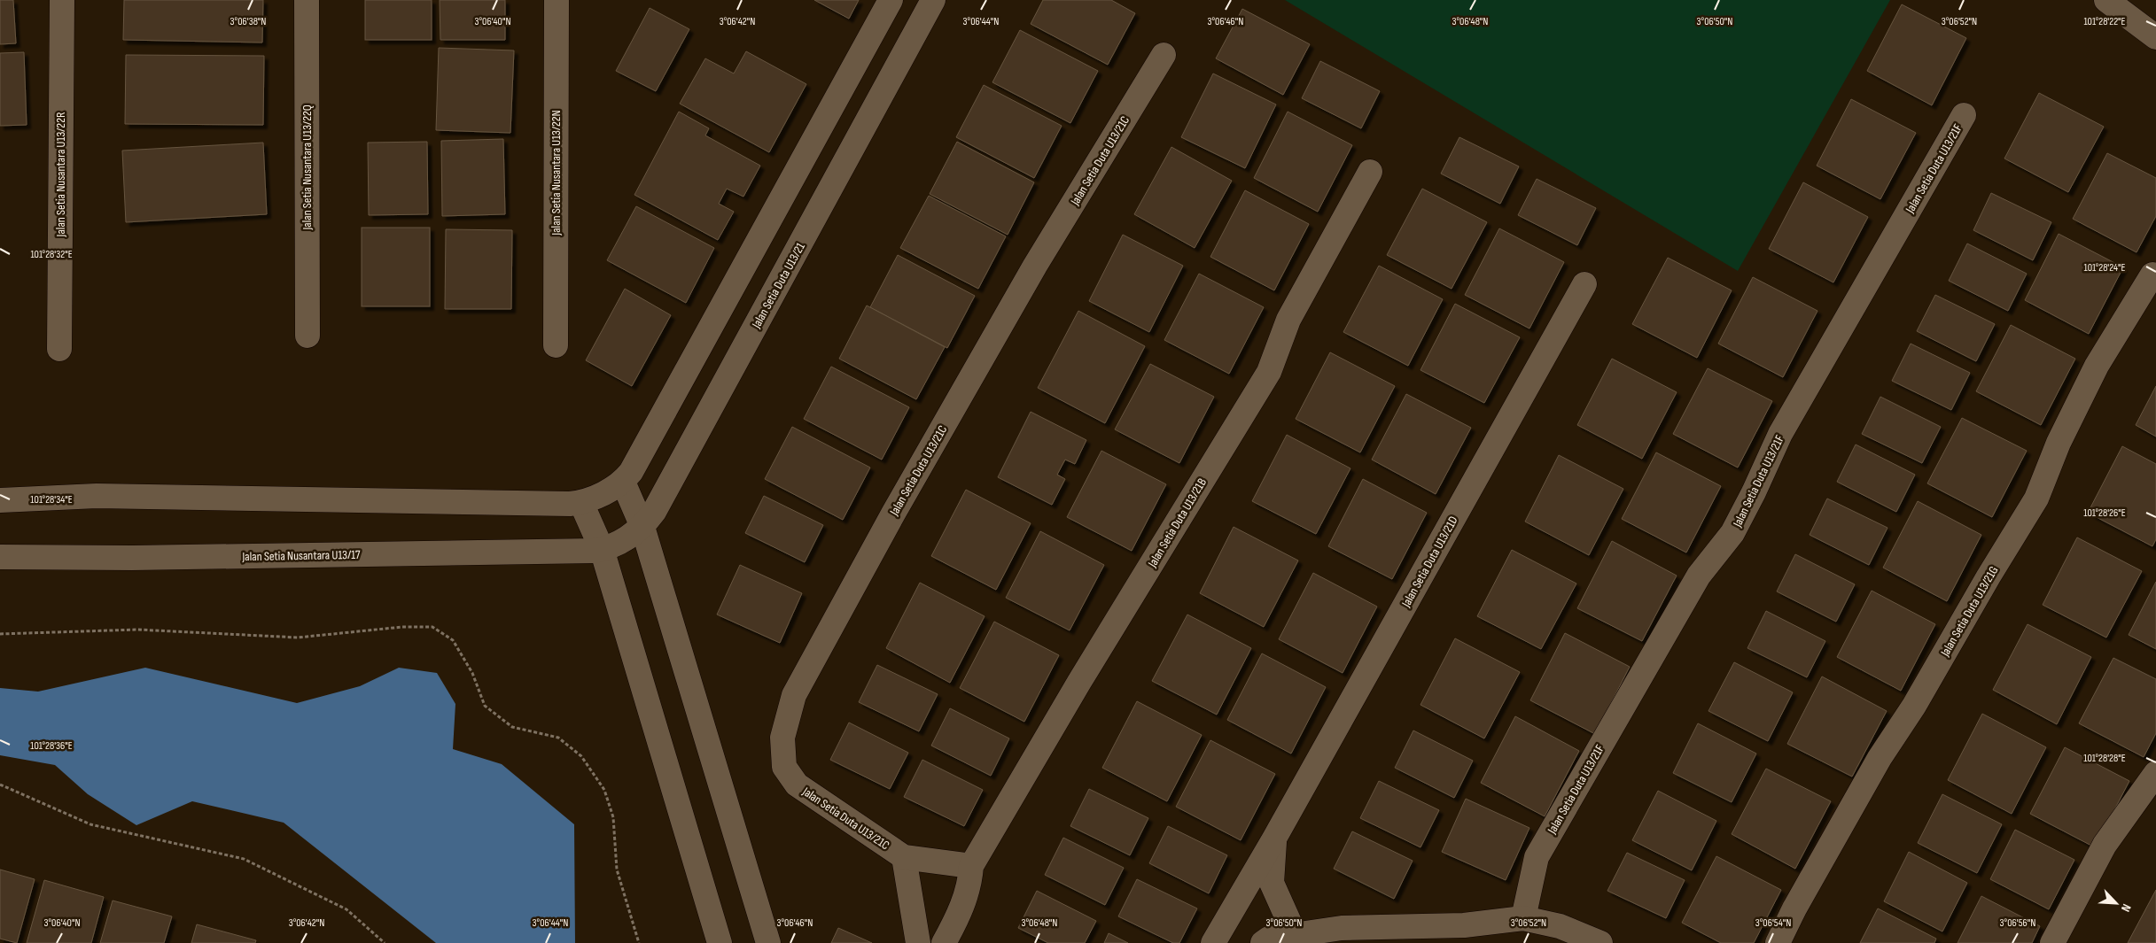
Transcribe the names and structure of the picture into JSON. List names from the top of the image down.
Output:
{
  "streets": {
    "street": [
      "Jalan Setia Duta U13/21C",
      "Jalan Setia Nusantara U13/22Q",
      "Jalan Setia Duta U13/21F",
      "Jalan Setia Nusantara U13/22N",
      "Jalan Setia Nusantara U13/22R",
      "Jalan Setia Duta U13/21",
      "Jalan Setia Duta U13/21B",
      "Jalan Setia Nusantara U13/17",
      "Jalan Setia Duta U13/21D",
      "Jalan Setia Duta U13/21G"
    ]
  },
  "crossings": [
    ["Jalan Setia Duta U13/21", "Jalan Setia Nusantara U13/17"]
  ],
  "north": "bottom right",
  "coordinates": [
    "3°06'38\"N",
    "3°06'40\"N",
    "3°06'42\"N",
    "3°06'44\"N",
    "3°06'46\"N",
    "3°06'48\"N",
    "3°06'50\"N",
    "3°06'52\"N",
    "101°28'22\"E",
    "101°28'32\"E",
    "101°28'24\"E",
    "101°28'34\"E",
    "101°28'26\"E",
    "101°28'36\"E",
    "101°28'28\"E",
    "3°06'54\"N",
    "3°06'56\"N"
  ]
}
